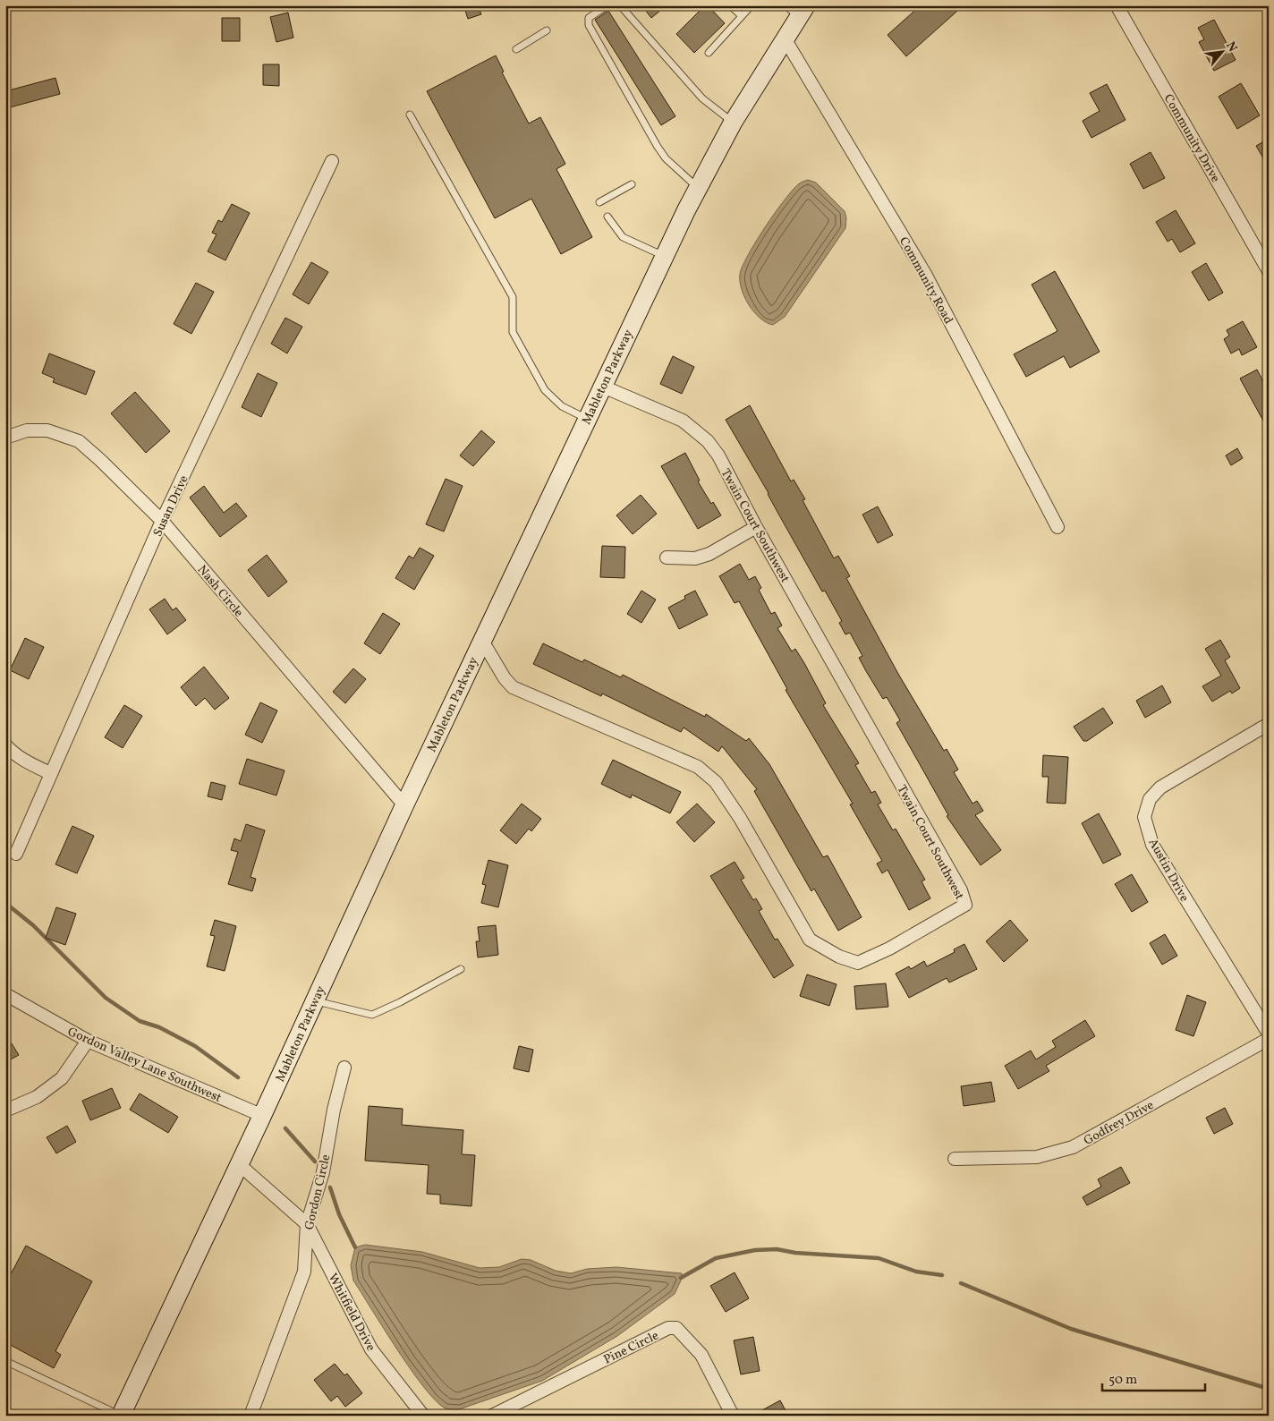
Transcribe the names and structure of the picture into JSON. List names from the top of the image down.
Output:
{
  "streets": {
    "main road": ["Mableton Parkway"],
    "street": [
      "Community Drive",
      "Community Road",
      "Susan Drive",
      "Twain Court Southwest",
      "Nash Circle",
      "Austin Drive",
      "Gordon Valley Lane Southwest",
      "Godfrey Drive",
      "Gordon Circle",
      "Whitfield Drive",
      "Pine Circle"
    ]
  },
  "crossings": [
    ["Community Road", "Mableton Parkway"],
    ["Mableton Parkway", "Twain Court Southwest"],
    ["Mableton Parkway", "Nash Circle"],
    ["Mableton Parkway", "Gordon Valley Lane Southwest"],
    ["Susan Drive", "Nash Circle"],
    ["Gordon Circle", "Whitfield Drive"]
  ],
  "scale_bar": "50 m",
  "north": "top right"
}
